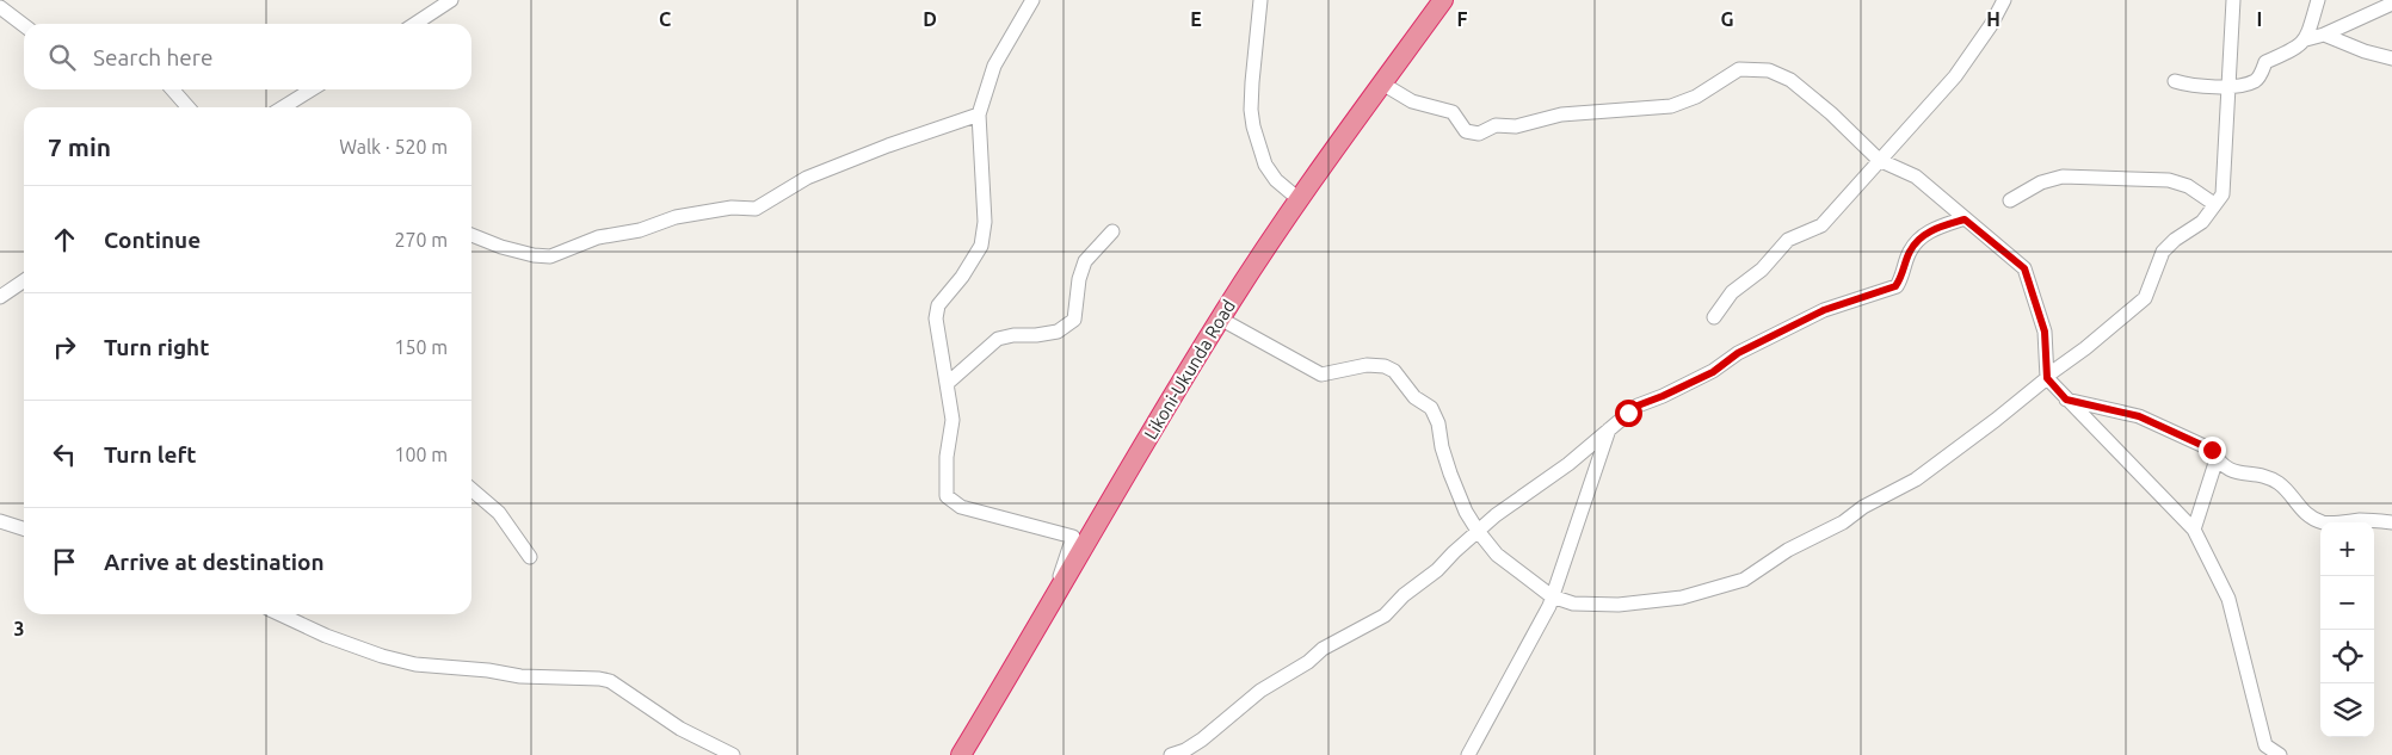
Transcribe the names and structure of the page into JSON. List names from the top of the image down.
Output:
{
  "streets": {
    "highway": ["Likoni-Ukunda Road"]
  },
  "page": {
    "search": "Search here",
    "heading": ["7 min", "Walk · 520 m"],
    "list": [
      ["Continue", "270 m"],
      ["Turn right", "150 m"],
      ["Turn left", "100 m"],
      "Arrive at destination"
    ],
    "map_buttons": ["+", "−"]
  },
  "grid": {
    "columns": [
      "C",
      "D",
      "E",
      "F",
      "G",
      "H",
      "I"
    ],
    "rows": ["3"]
  }
}
